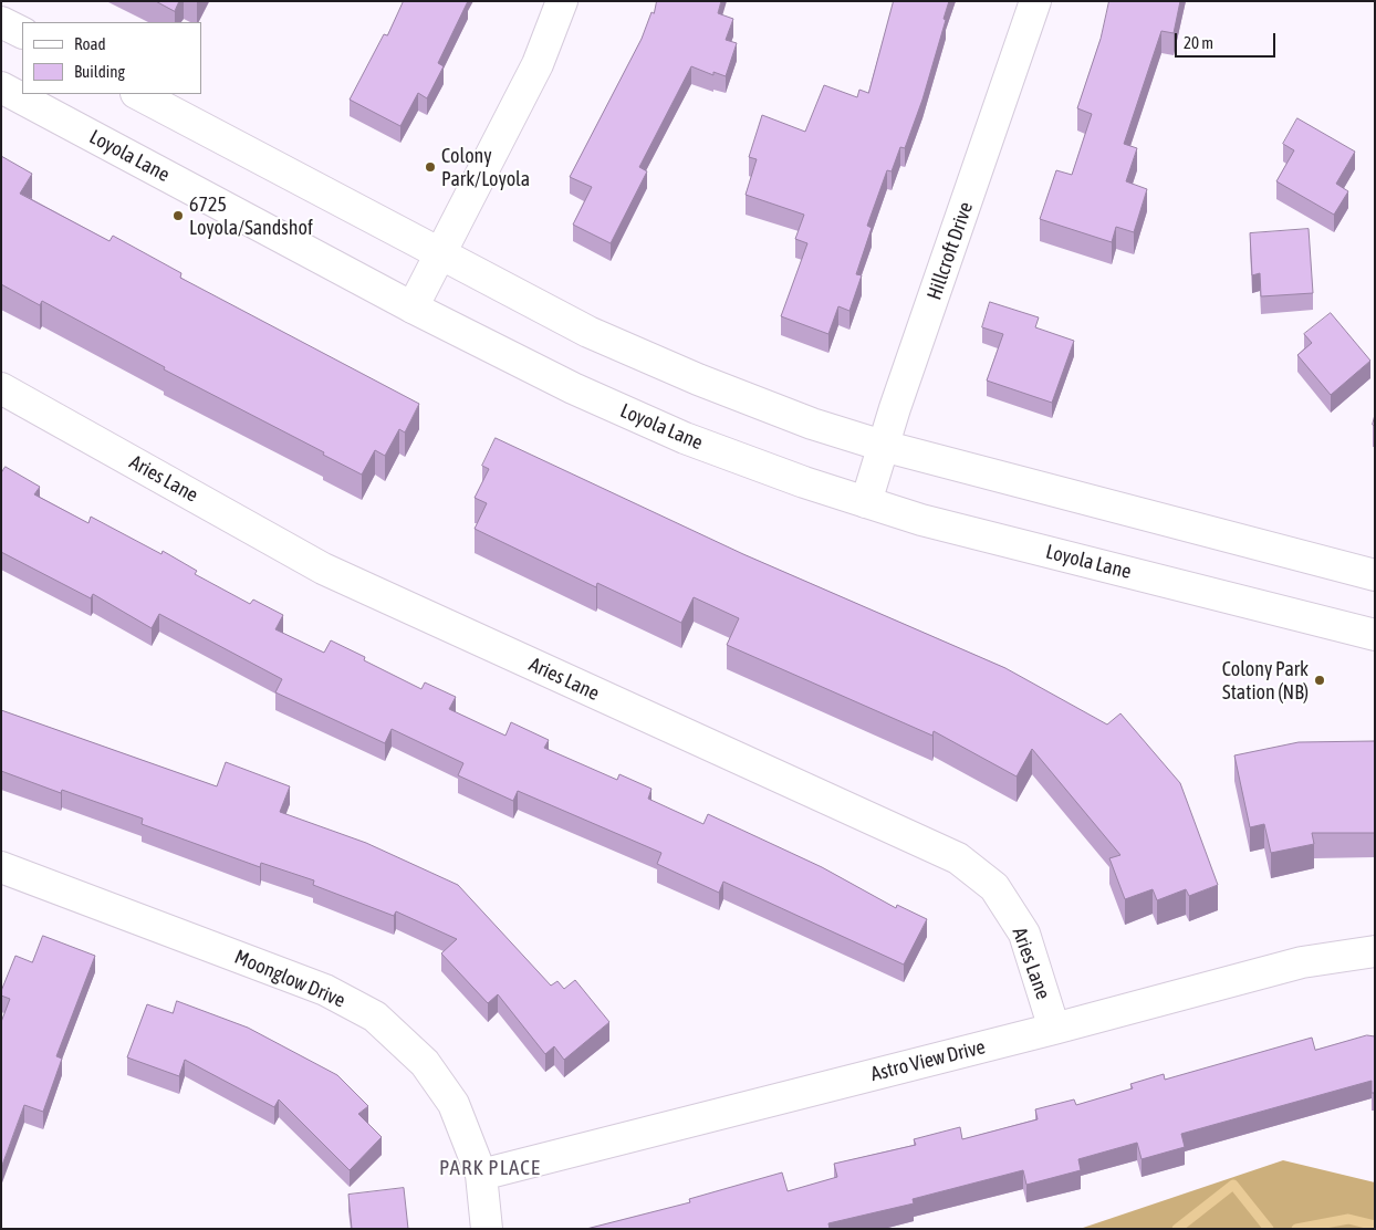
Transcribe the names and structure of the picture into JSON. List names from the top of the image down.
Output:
{
  "streets": {
    "street": [
      "Loyola Lane",
      "Hillcroft Drive",
      "Aries Lane",
      "Moonglow Drive",
      "Astro View Drive"
    ]
  },
  "crossings": [
    ["Loyola Lane", "Hillcroft Drive"],
    ["Aries Lane", "Astro View Drive"],
    ["Moonglow Drive", "Astro View Drive"]
  ],
  "districts": ["PARK PLACE"],
  "places": ["Colony Park/Loyola", "6725 Loyola/Sandshof", "Colony Park Station (NB)"],
  "legend": ["Road", "Building"],
  "scale_bar": "20 m"
}
